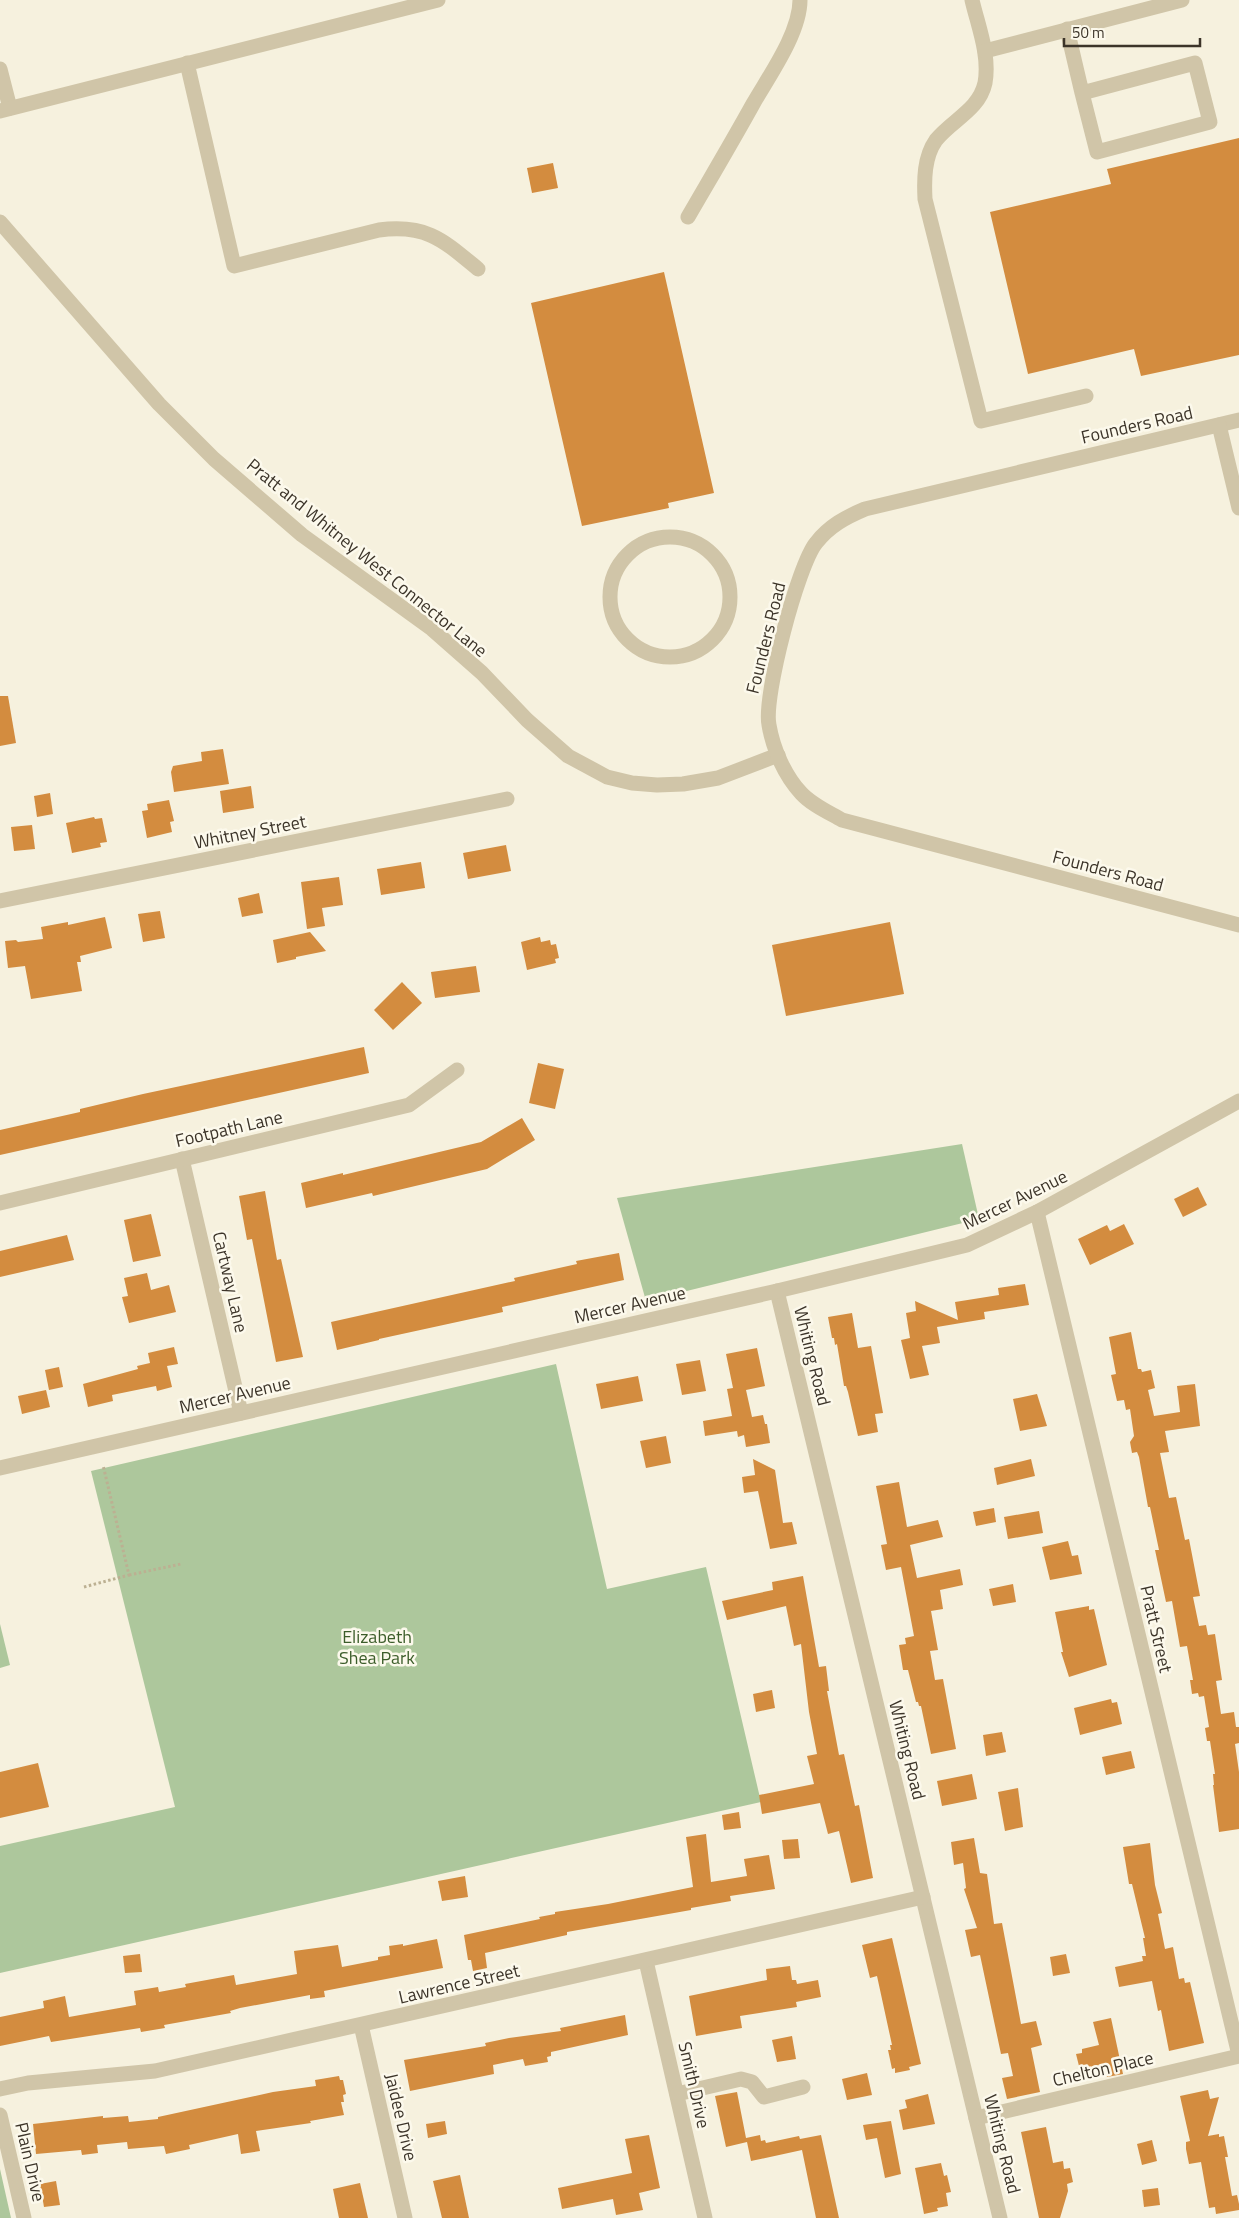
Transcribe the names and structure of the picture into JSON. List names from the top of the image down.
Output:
{
  "streets": {
    "street": [
      "Founders Road",
      "Pratt and Whitney West Connector Lane",
      "Whitney Street",
      "Footpath Lane",
      "Mercer Avenue",
      "Cartway Lane",
      "Whiting Road",
      "Pratt Street",
      "Lawrence Street",
      "Chelton Place",
      "Smith Drive",
      "Jaidee Drive",
      "Plain Drive"
    ]
  },
  "crossings": [
    ["Founders Road", "Pratt and Whitney West Connector Lane"],
    ["Footpath Lane", "Cartway Lane"],
    ["Mercer Avenue", "Cartway Lane"],
    ["Mercer Avenue", "Whiting Road"],
    ["Mercer Avenue", "Pratt Street"],
    ["Whiting Road", "Lawrence Street"],
    ["Whiting Road", "Chelton Place"],
    ["Pratt Street", "Chelton Place"],
    ["Lawrence Street", "Smith Drive"],
    ["Lawrence Street", "Jaidee Drive"]
  ],
  "parks": ["Elizabeth Shea Park"],
  "scale_bar": "50 m"
}
